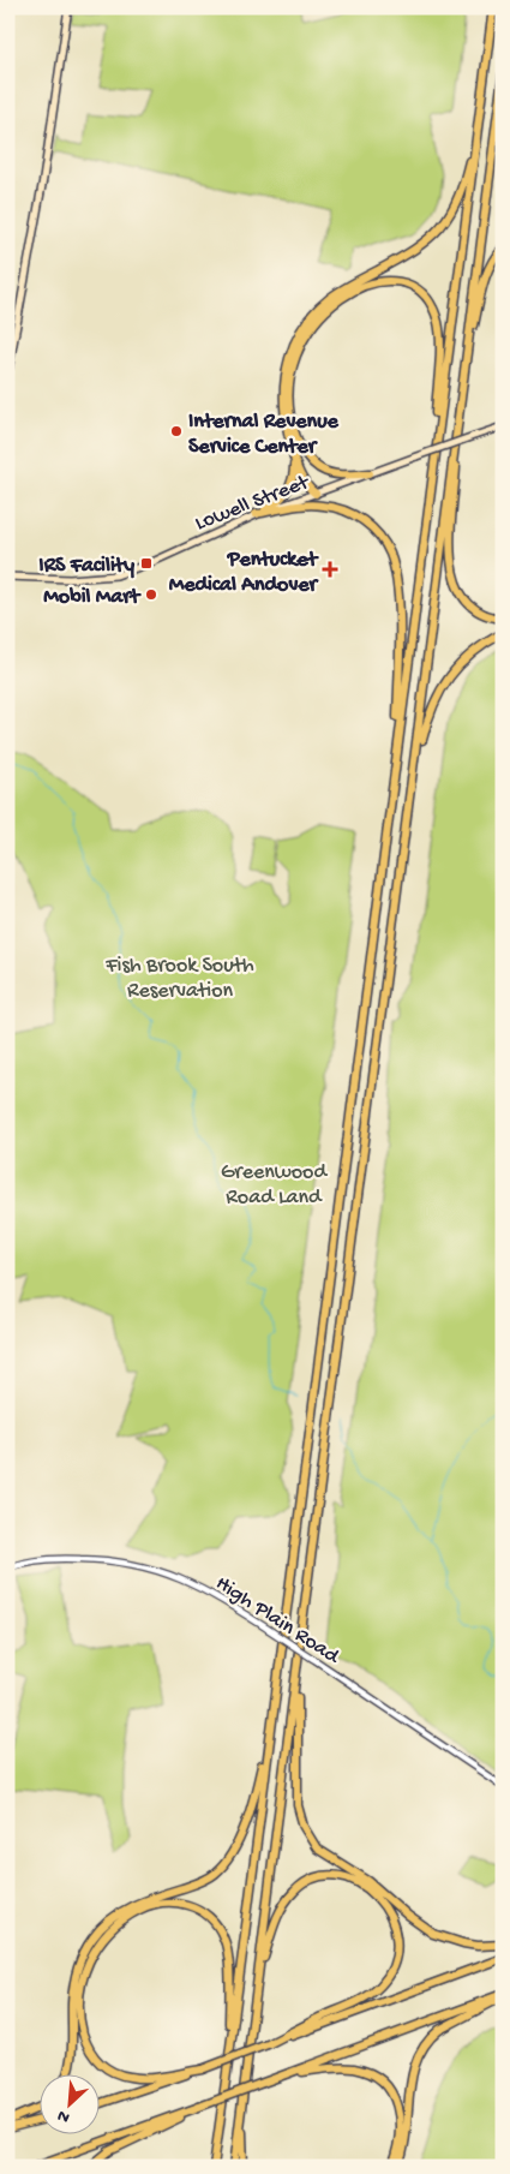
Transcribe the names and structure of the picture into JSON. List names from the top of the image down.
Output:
{
  "streets": {
    "main road": ["Lowell Street"],
    "street": ["High Plain Road"]
  },
  "parks": ["Fish Brook South Reservation", "Greenwood Road Land"],
  "places": {
    "other": ["Internal Revenue Service Center", "Mobil Mart"],
    "transit": ["IRS Facility"],
    "health": ["Pentucket Medical Andover"]
  },
  "north": "bottom left"
}
